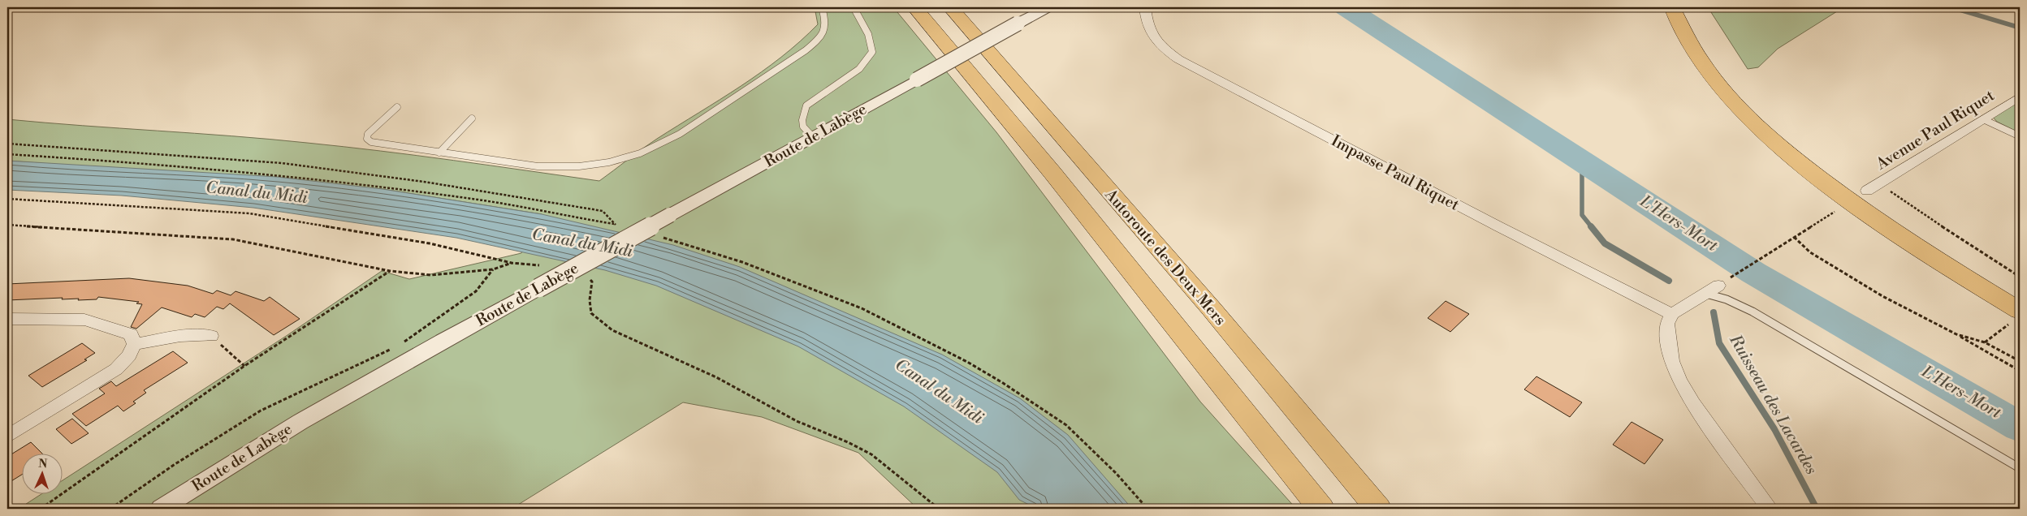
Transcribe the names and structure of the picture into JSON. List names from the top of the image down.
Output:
{
  "streets": {
    "main road": ["Autoroute des Deux Mers"],
    "street": ["Avenue Paul Riquet", "Route de Labège", "Impasse Paul Riquet"]
  },
  "water": ["Canal du Midi", "L'Hers-Mort", "Ruisseau des Lacardes"],
  "north": "top"
}
